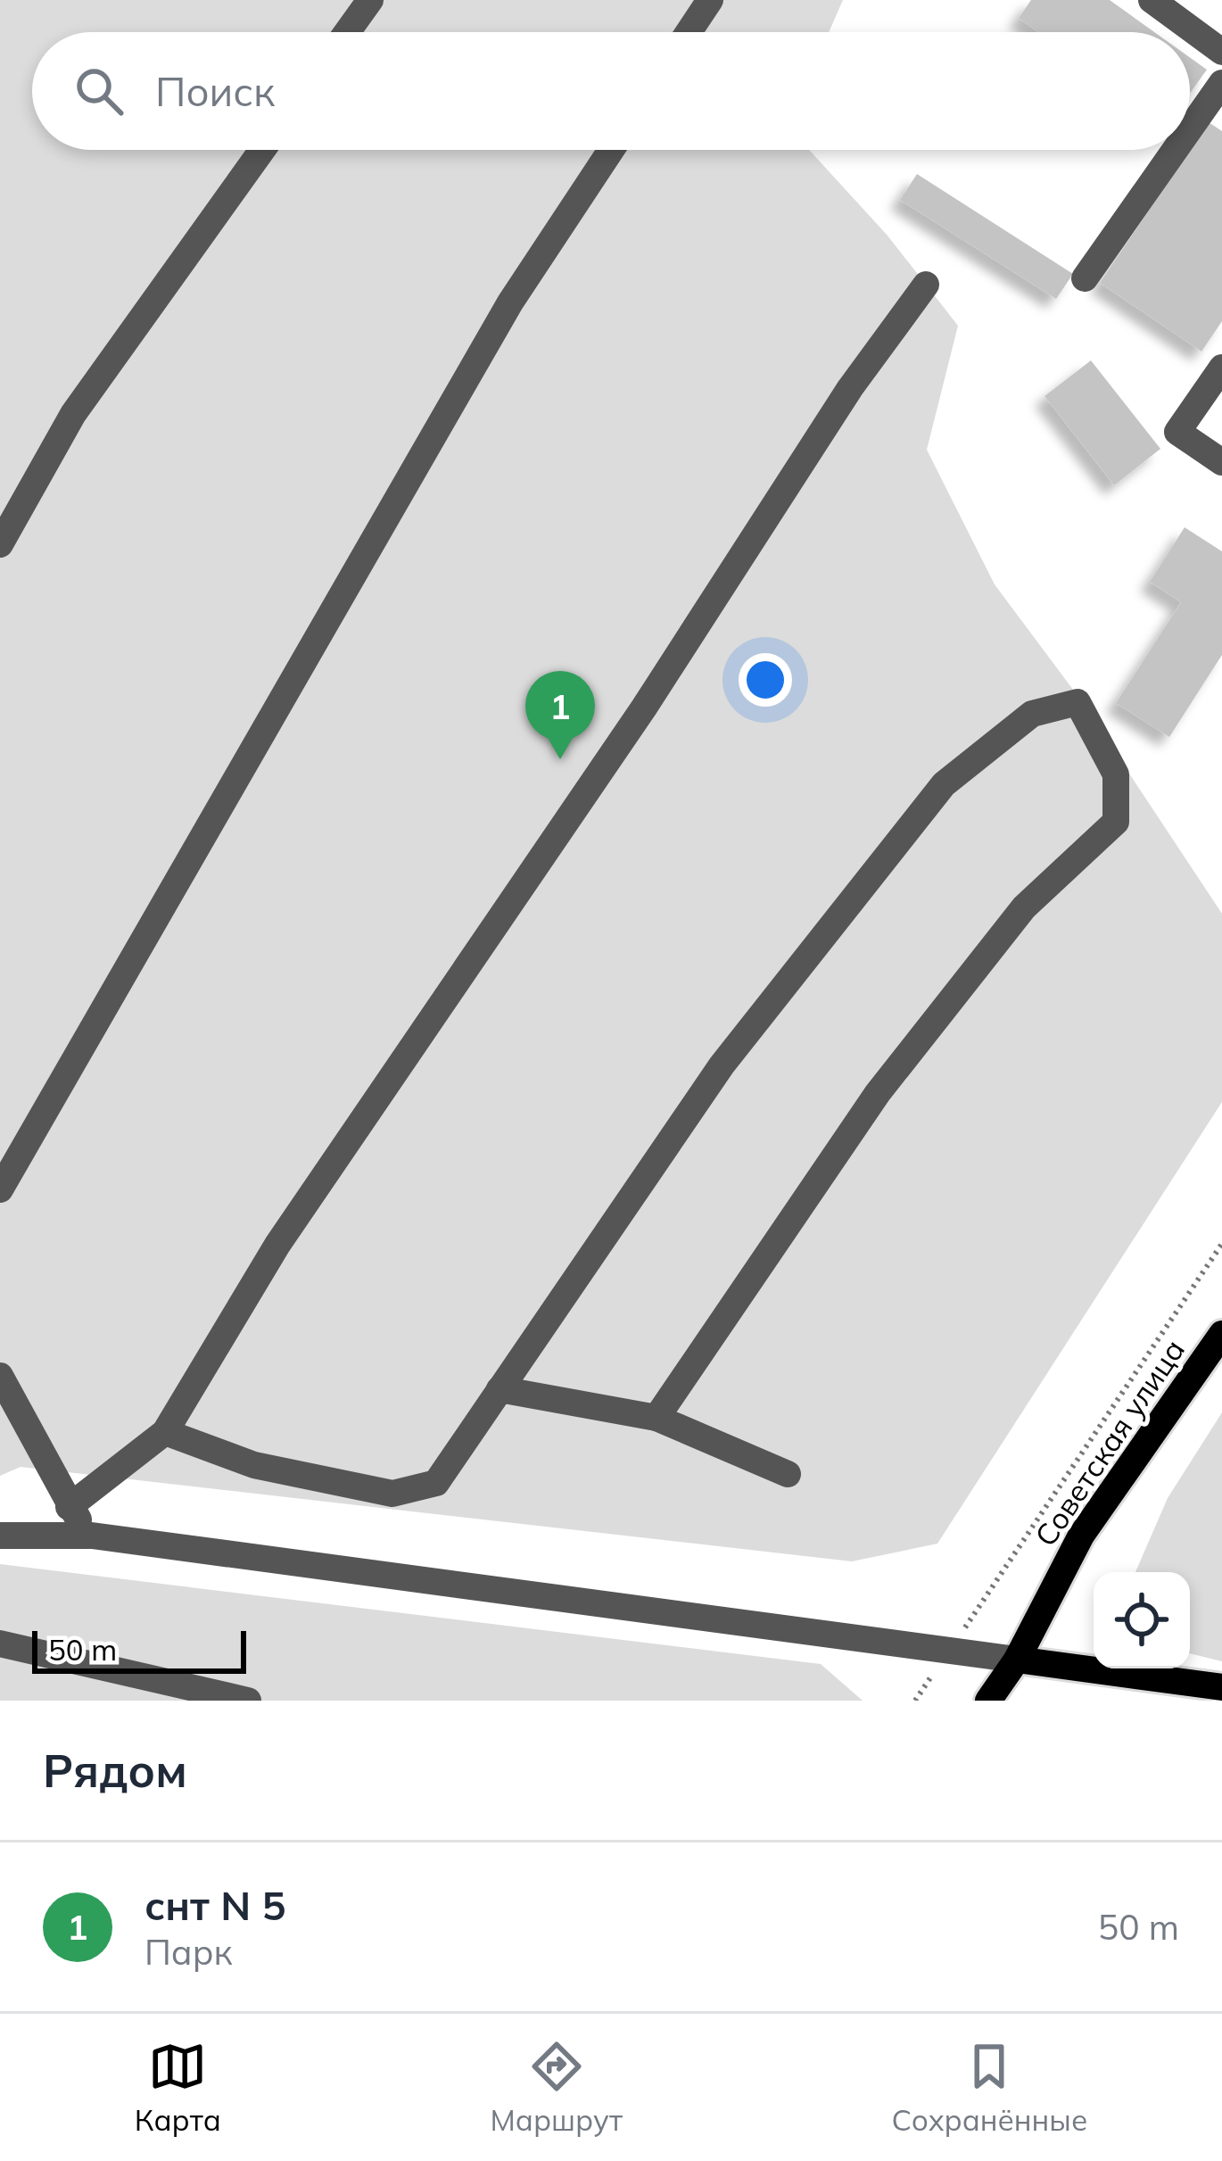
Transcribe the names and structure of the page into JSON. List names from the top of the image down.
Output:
{
  "streets": {
    "main road": ["Советская улица"]
  },
  "scale_bar": "50 m",
  "page": {
    "search": "Поиск",
    "pins": "1",
    "scale": "50 m",
    "heading": "Рядом",
    "list": [
      {
        "mark": "1",
        "name": "снт N 5",
        "note": "Парк",
        "value": "50 m"
      }
    ],
    "nav": ["Карта", "Маршрут", "Сохранённые"]
  }
}
